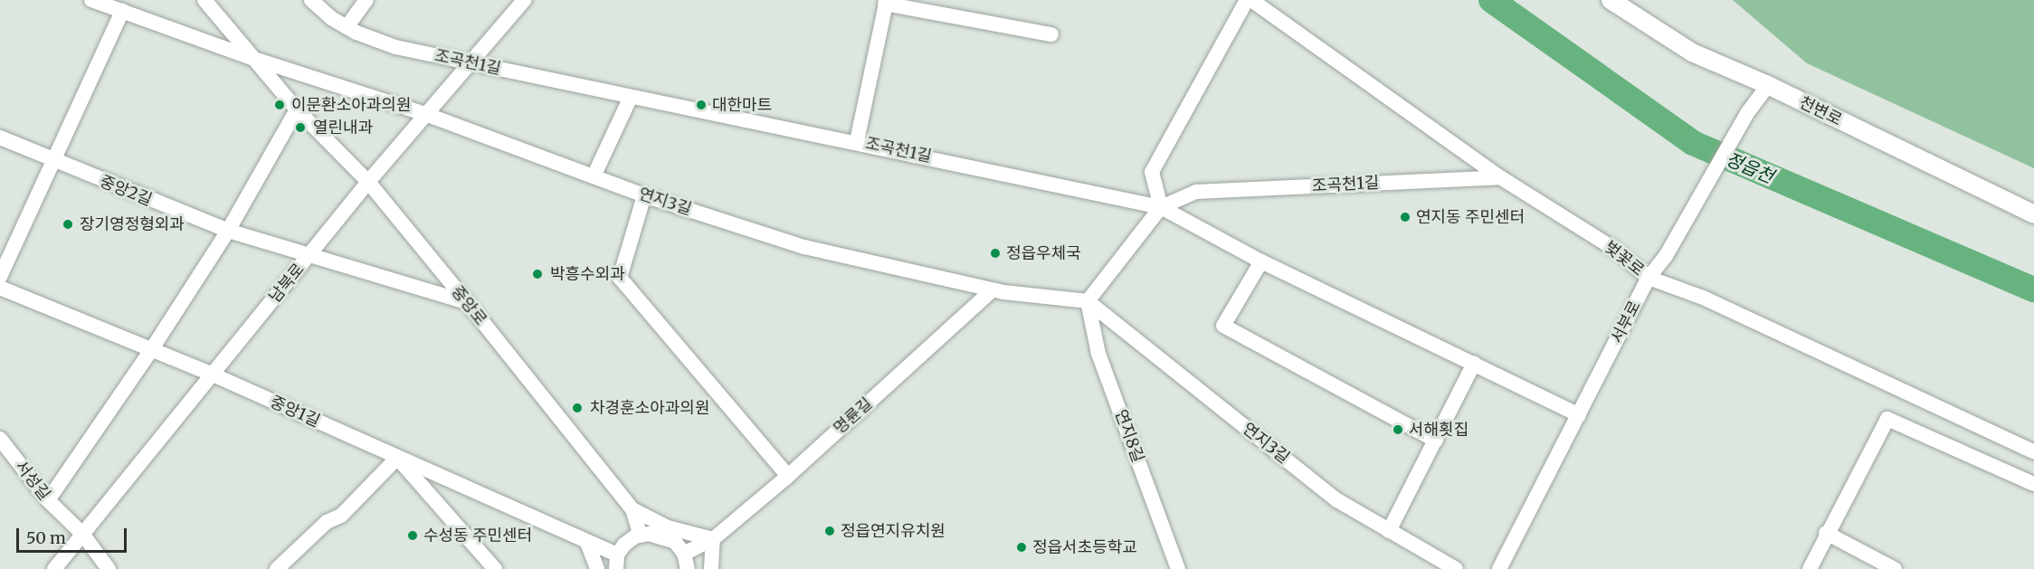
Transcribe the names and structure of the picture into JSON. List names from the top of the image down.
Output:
{
  "streets": {
    "main road": ["천변로"],
    "street": [
      "조곡천1길",
      "중앙2길",
      "연지3길",
      "벚꽃로",
      "남북로",
      "중앙로",
      "서부로",
      "중앙1길",
      "명륜길",
      "연지8길",
      "서성길"
    ]
  },
  "crossings": [
    ["조곡천1길", "벚꽃로"],
    ["조곡천1길", "남북로"],
    ["천변로", "서부로"],
    ["중앙2길", "남북로"],
    ["중앙2길", "중앙로"],
    ["연지3길", "남북로"],
    ["연지3길", "중앙로"],
    ["연지3길", "명륜길"],
    ["연지3길", "연지8길"],
    ["벚꽃로", "서부로"],
    ["남북로", "중앙로"],
    ["남북로", "중앙1길"],
    ["남북로", "서성길"]
  ],
  "water": ["정읍천"],
  "places": [
    "이문환소아과의원",
    "대한마트",
    "열린내과",
    "연지동 주민센터",
    "장기영정형외과",
    "정읍우체국",
    "박흥수외과",
    "차경훈소아과의원",
    "서해횟집",
    "정읍연지유치원",
    "수성동 주민센터",
    "정읍서초등학교"
  ],
  "scale_bar": "50 m"
}
